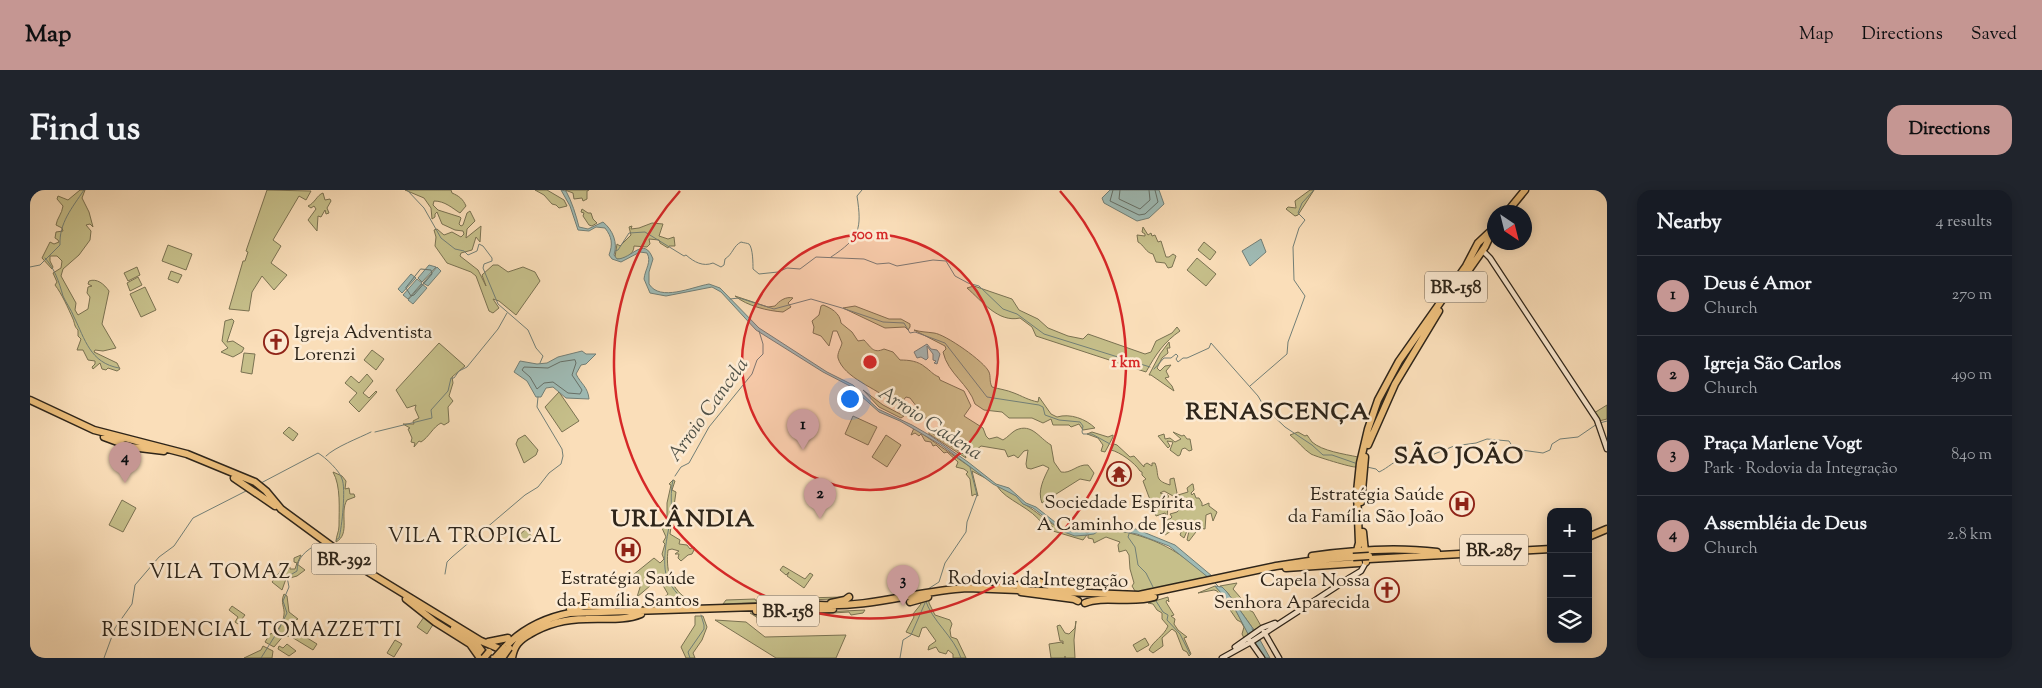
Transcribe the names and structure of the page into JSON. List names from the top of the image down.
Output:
{
  "streets": {
    "highway": [
      "BR-158",
      "BR-287",
      "BR-392",
      "Rodovia da Integração"
    ]
  },
  "crossings": [
    ["BR-158", "BR-287"],
    ["BR-158", "BR-392"],
    ["BR-158", "Rodovia da Integração"],
    ["BR-287", "Rodovia da Integração"],
    ["BR-392", "Rodovia da Integração"]
  ],
  "districts": [
    "RENASCENÇA",
    "SÃO JOÃO",
    "URLÂNDIA",
    "VILA TROPICAL",
    "VILA TOMAZ",
    "RESIDENCIAL TOMAZZETTI"
  ],
  "water": ["Arroio Cancela", "Arroio Cadena"],
  "places": {
    "church": ["Igreja Adventista Lorenzi", "Capela Nossa Senhora Aparecida"],
    "temple": ["Sociedade Espírita A Caminho de Jesus"],
    "hospital": ["Estratégia Saúde da Família São João", "Estratégia Saúde da Família Santos"]
  },
  "north": "bottom right",
  "page": {
    "header": "Map",
    "nav": ["Map", "Directions", "Saved"],
    "title": "Find us",
    "buttons": "Directions",
    "heading": ["Nearby", "4 results"],
    "list": [
      {
        "mark": "1",
        "name": "Deus é Amor",
        "note": "Church",
        "value": "270 m"
      },
      {
        "mark": "2",
        "name": "Igreja São Carlos",
        "note": "Church",
        "value": "490 m"
      },
      {
        "mark": "3",
        "name": "Praça Marlene Vogt",
        "note": "Park · Rodovia da Integração",
        "value": "840 m"
      },
      {
        "mark": "4",
        "name": "Assembléia de Deus",
        "note": "Church",
        "value": "2.8 km"
      }
    ],
    "pins": [
      "1",
      "4",
      "2",
      "3"
    ],
    "map_buttons": ["+", "−"]
  },
  "rings": ["500 m", "1 km"]
}
